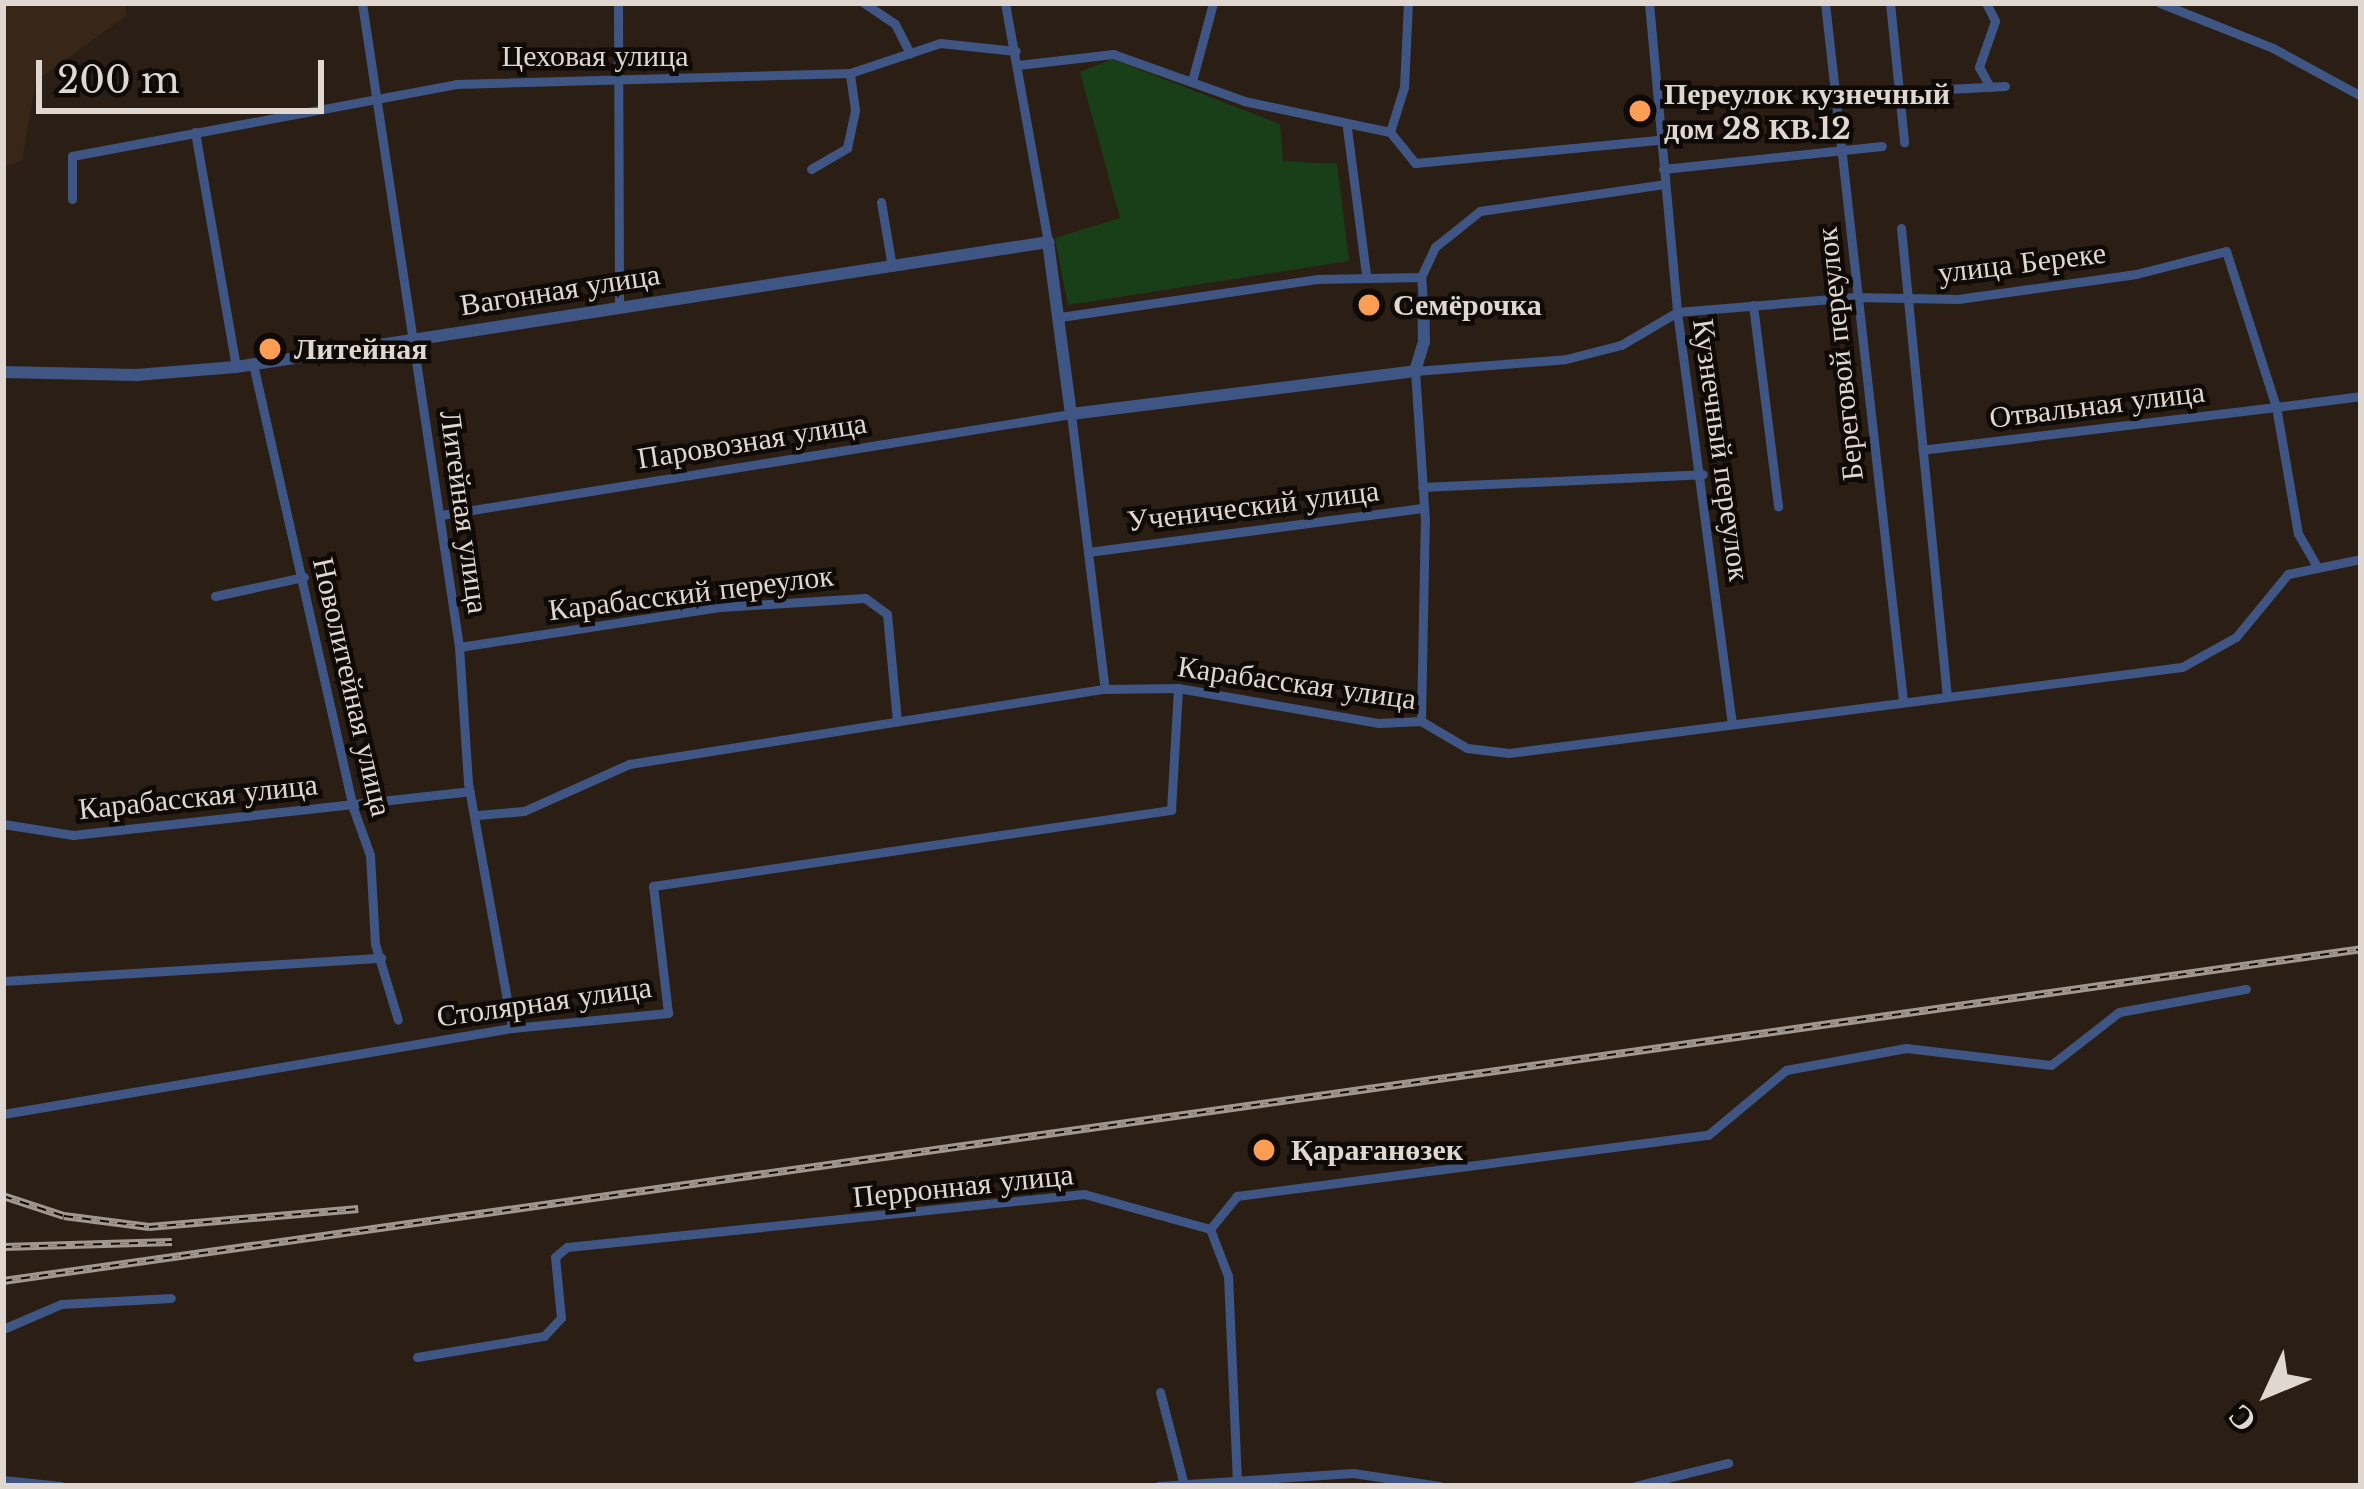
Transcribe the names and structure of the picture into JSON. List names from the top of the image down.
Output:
{
  "streets": {
    "street": [
      "Цеховая улица",
      "улица Береке",
      "Вагонная улица",
      "Береговой переулок",
      "Отвальная улица",
      "Паровозная улица",
      "Кузнечный переулок",
      "Ученический улица",
      "Литейная улица",
      "Карабасский переулок",
      "Карабасская улица",
      "Новолитейная улица",
      "Столярная улица",
      "Перронная улица"
    ]
  },
  "crossings": [
    ["Цеховая улица", "Литейная улица"],
    ["улица Береке", "Береговой переулок"],
    ["улица Береке", "Отвальная улица"],
    ["улица Береке", "Кузнечный переулок"],
    ["Вагонная улица", "Литейная улица"],
    ["Вагонная улица", "Новолитейная улица"],
    ["Береговой переулок", "Карабасская улица"],
    ["Паровозная улица", "Литейная улица"],
    ["Кузнечный переулок", "Ученический улица"],
    ["Кузнечный переулок", "Карабасская улица"],
    ["Литейная улица", "Карабасский переулок"],
    ["Литейная улица", "Карабасская улица"],
    ["Литейная улица", "Столярная улица"],
    ["Карабасский переулок", "Карабасская улица"],
    ["Карабасская улица", "Новолитейная улица"],
    ["Карабасская улица", "Столярная улица"]
  ],
  "places": [
    "Переулок кузнечный дом 28 КВ.12",
    "Семёрочка",
    "Литейная",
    "Қарағанөзек"
  ],
  "scale_bar": "200 m",
  "north": "bottom left"
}
